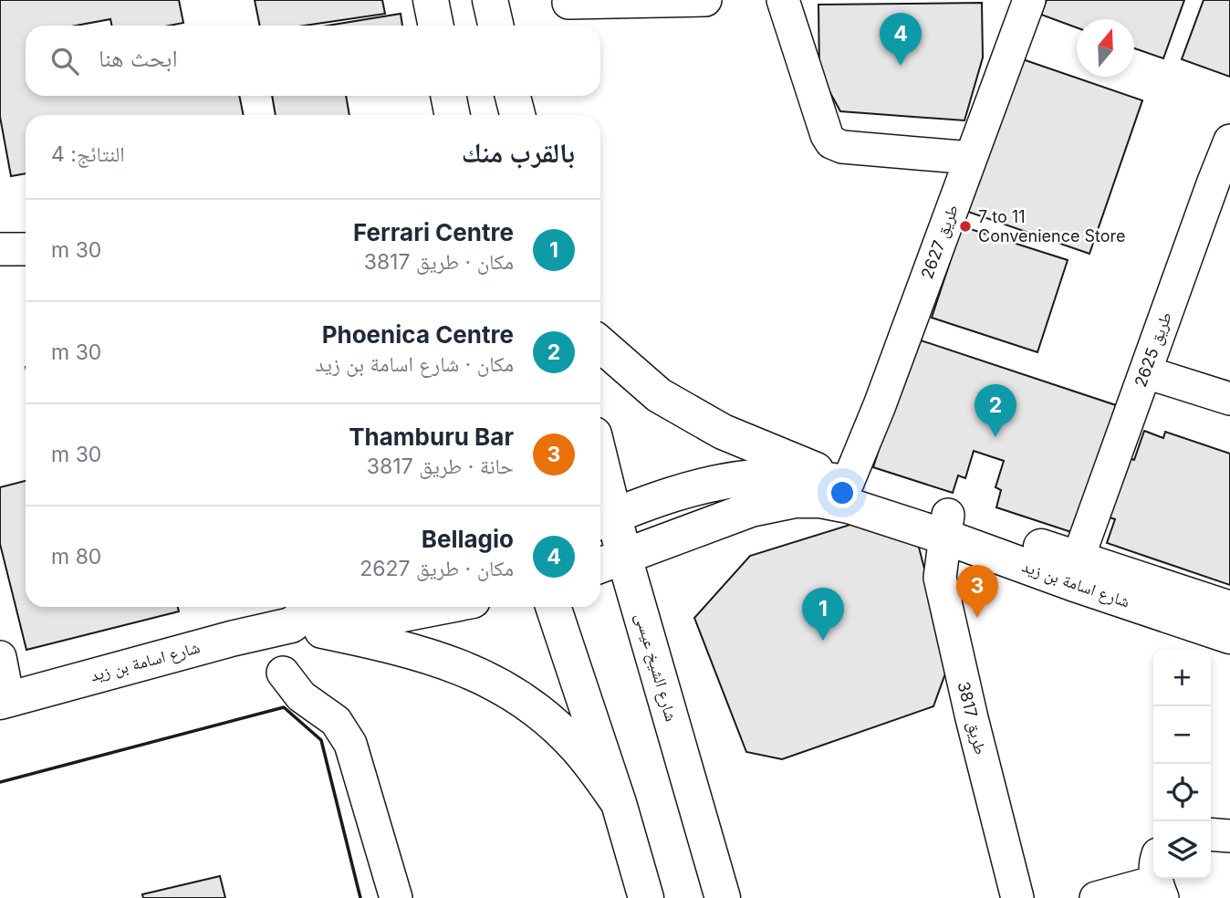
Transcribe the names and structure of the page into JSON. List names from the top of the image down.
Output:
{
  "streets": {
    "main road": ["شارع اسامة بن زيد", "شارع الشيخ عيسى"],
    "street": ["طريق 2627", "طريق 2625", "طريق 3817"]
  },
  "crossings": [
    ["طريق 2627", "شارع اسامة بن زيد"],
    ["طريق 2625", "شارع اسامة بن زيد"],
    ["شارع اسامة بن زيد", "شارع الشيخ عيسى"],
    ["شارع اسامة بن زيد", "طريق 3817"]
  ],
  "places": ["7 to 11 Convenience Store"],
  "north": "top",
  "page": {
    "pins": [
      "4",
      "2",
      "3",
      "1"
    ],
    "search": "ابحث هنا",
    "heading": ["بالقرب منك", "النتائج: 4"],
    "list": [
      {
        "mark": "1",
        "name": "Ferrari Centre",
        "note": "مكان · طريق 3817",
        "value": "30 m"
      },
      {
        "mark": "2",
        "name": "Phoenica Centre",
        "note": "مكان · شارع اسامة بن زيد",
        "value": "30 m"
      },
      {
        "mark": "3",
        "name": "Thamburu Bar",
        "note": "حانة · طريق 3817",
        "value": "30 m"
      },
      {
        "mark": "4",
        "name": "Bellagio",
        "note": "مكان · طريق 2627",
        "value": "80 m"
      }
    ],
    "map_buttons": ["+", "−"]
  }
}
